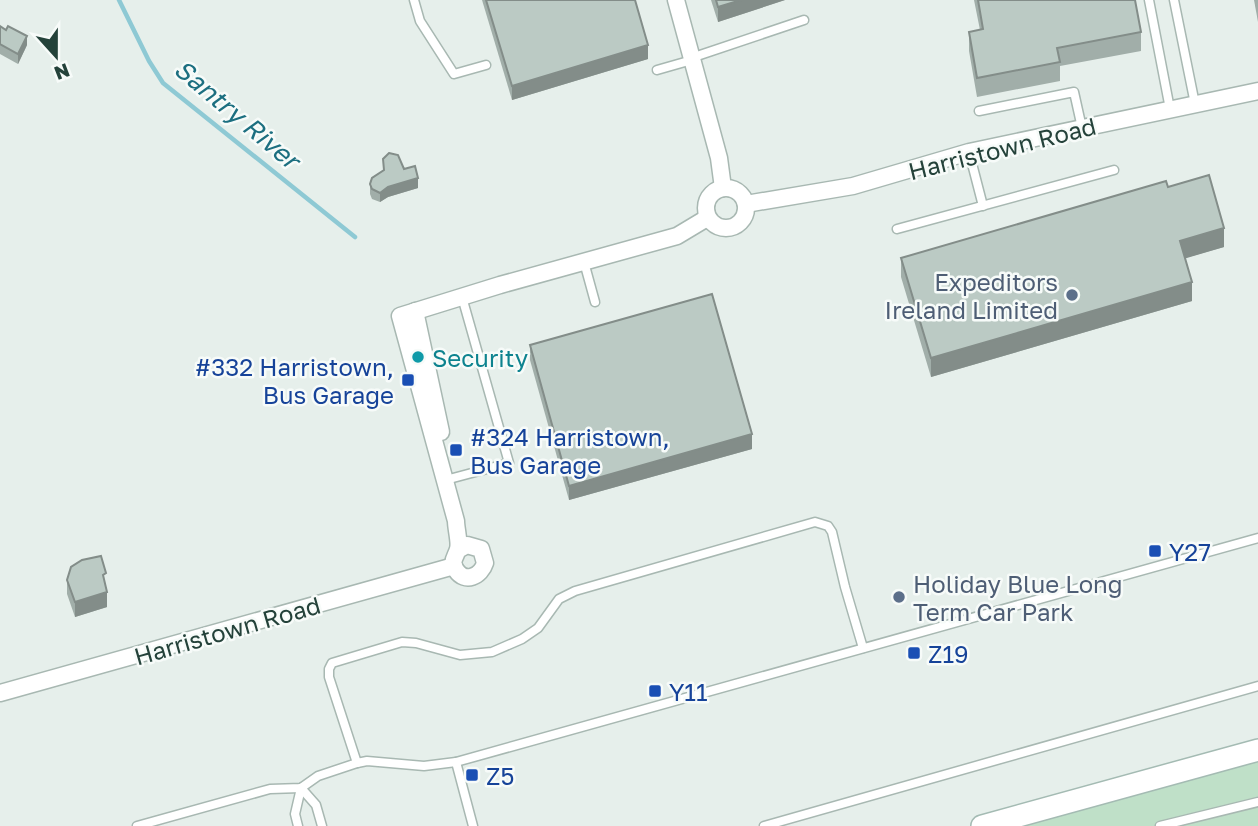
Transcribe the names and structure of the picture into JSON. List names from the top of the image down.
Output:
{
  "streets": {
    "street": ["Harristown Road"]
  },
  "water": ["Santry River"],
  "places": {
    "other": ["Expeditors Ireland Limited", "Security", "Holiday Blue Long Term Car Park"],
    "transit": [
      "#332 Harristown, Bus Garage",
      "#324 Harristown, Bus Garage",
      "Y27",
      "Z19",
      "Y11",
      "Z5"
    ]
  },
  "north": "bottom"
}
